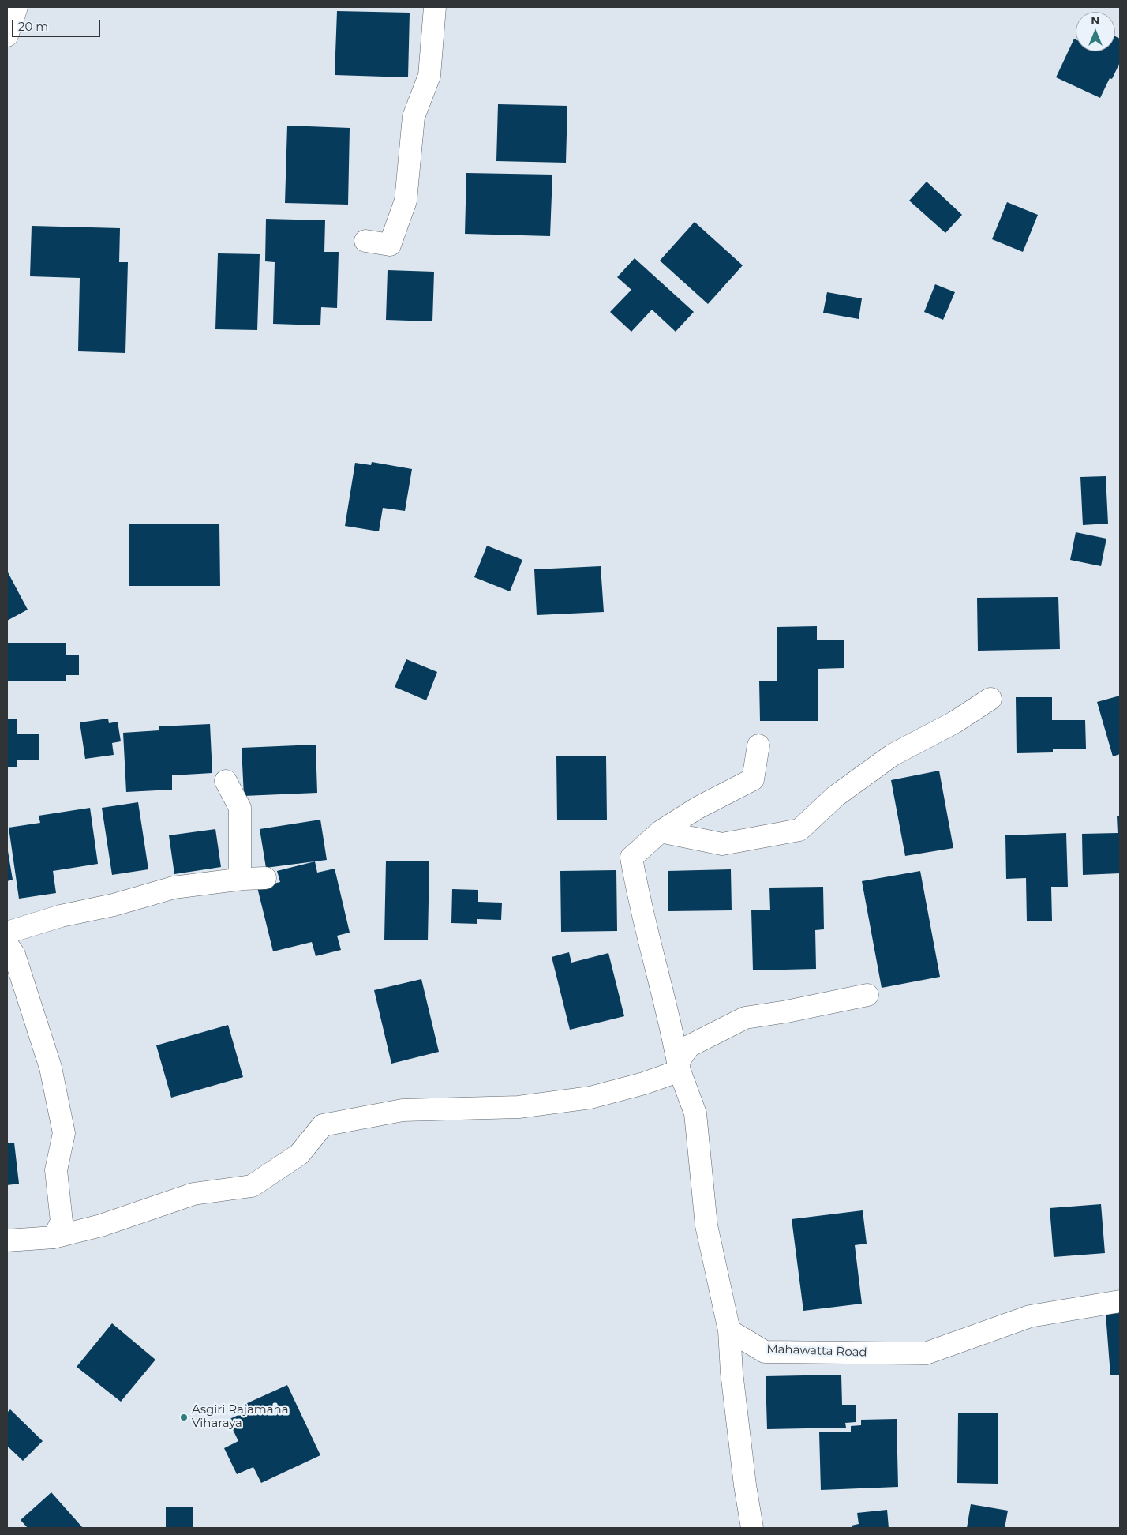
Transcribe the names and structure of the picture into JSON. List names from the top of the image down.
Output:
{
  "streets": {
    "street": ["Mahawatta Road"]
  },
  "places": ["Asgiri Rajamaha Viharaya"],
  "scale_bar": "20 m",
  "north": "top"
}
